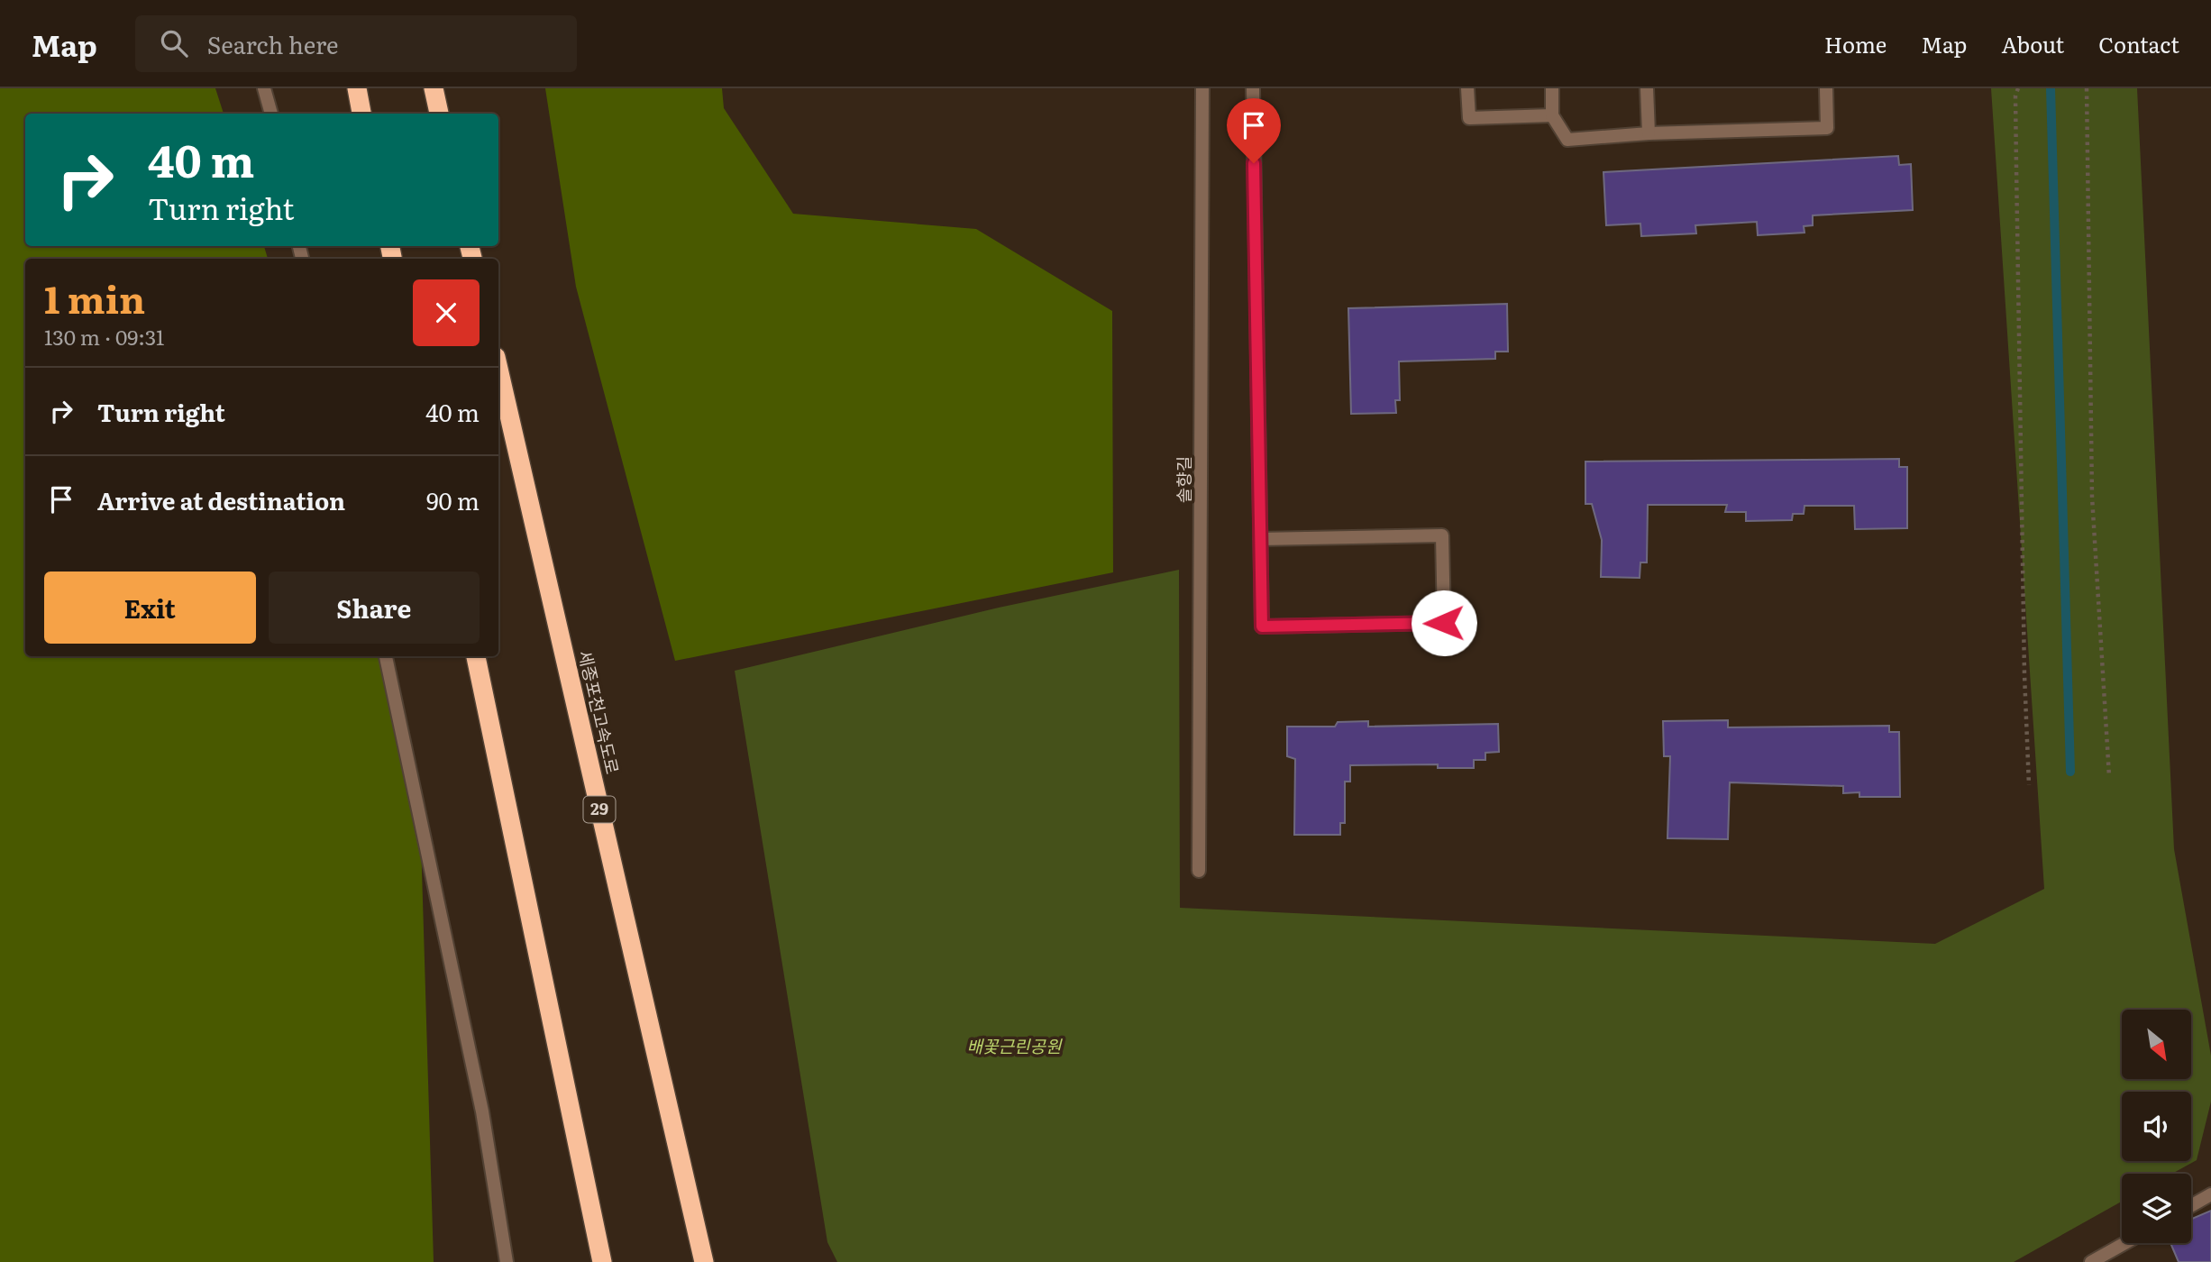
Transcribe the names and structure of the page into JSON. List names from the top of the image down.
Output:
{
  "streets": {
    "highway": ["세종포천고속도로", "29"],
    "street": ["솔향길"]
  },
  "parks": ["배꽃근린공원"],
  "north": "bottom right",
  "page": {
    "header": "Map",
    "search": "Search here",
    "nav": [
      "Home",
      "Map",
      "About",
      "Contact"
    ],
    "turn": ["40 m", "Turn right"],
    "heading": ["1 min", "130 m · 09:31"],
    "list": [
      {
        "name": "Turn right",
        "value": "40 m"
      },
      {
        "name": "Arrive at destination",
        "value": "90 m"
      }
    ],
    "buttons": ["Exit", "Share"]
  }
}
